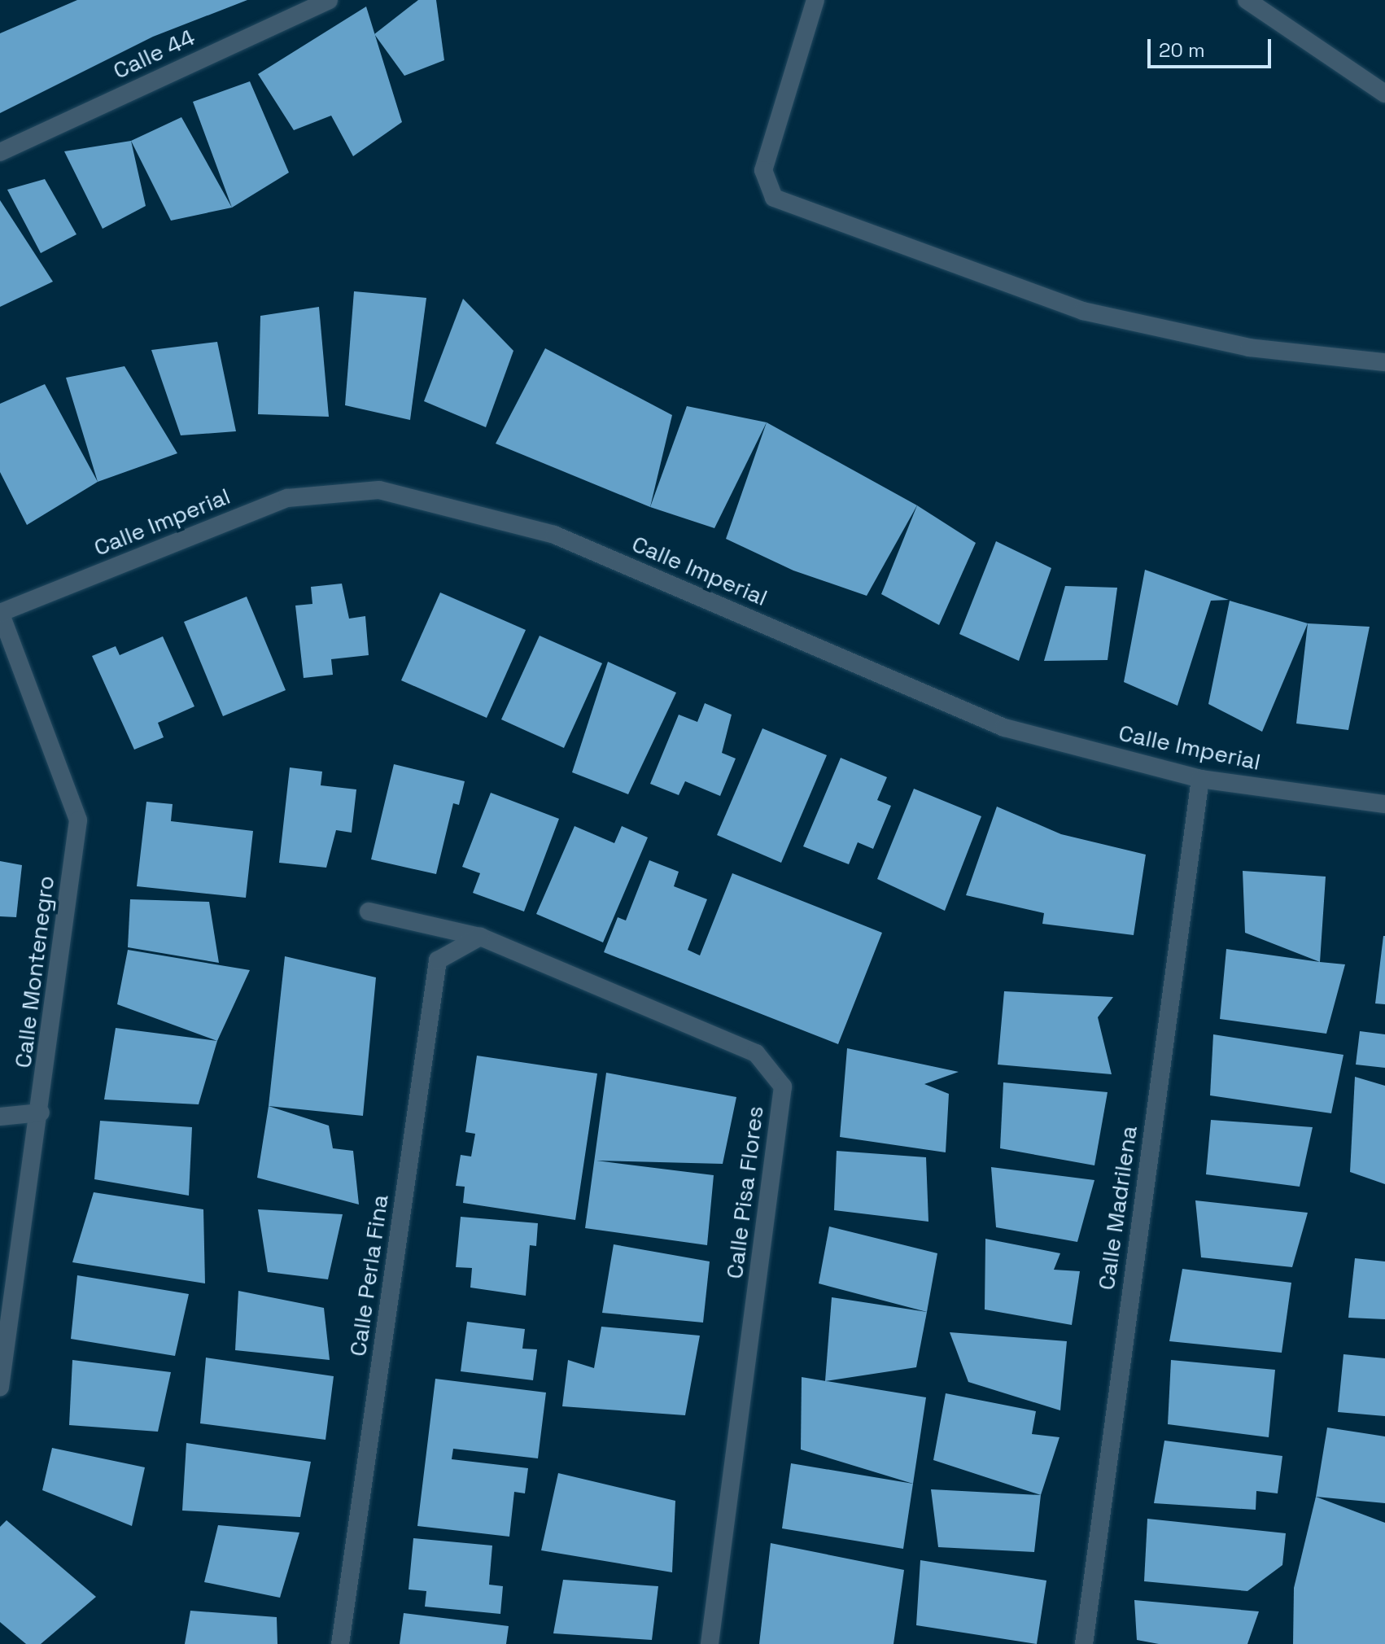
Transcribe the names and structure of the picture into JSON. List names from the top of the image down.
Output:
{
  "streets": {
    "street": [
      "Calle 44",
      "Calle Imperial",
      "Calle Montenegro",
      "Calle Pisa Flores",
      "Calle Madrilena",
      "Calle Perla Fina"
    ]
  },
  "crossings": [
    ["Calle Imperial", "Calle Montenegro"],
    ["Calle Imperial", "Calle Madrilena"],
    ["Calle Pisa Flores", "Calle Perla Fina"]
  ],
  "scale_bar": "20 m"
}
